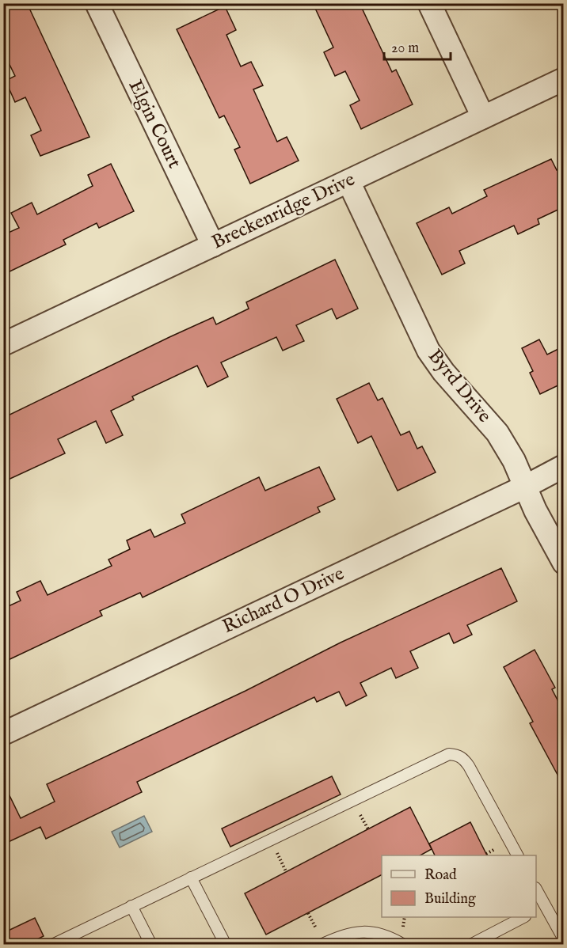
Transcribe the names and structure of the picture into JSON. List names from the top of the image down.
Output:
{
  "streets": {
    "street": [
      "Elgin Court",
      "Breckenridge Drive",
      "Byrd Drive",
      "Richard O Drive"
    ]
  },
  "crossings": [
    ["Elgin Court", "Breckenridge Drive"],
    ["Breckenridge Drive", "Byrd Drive"],
    ["Byrd Drive", "Richard O Drive"]
  ],
  "legend": ["Road", "Building"],
  "scale_bar": "20 m"
}
